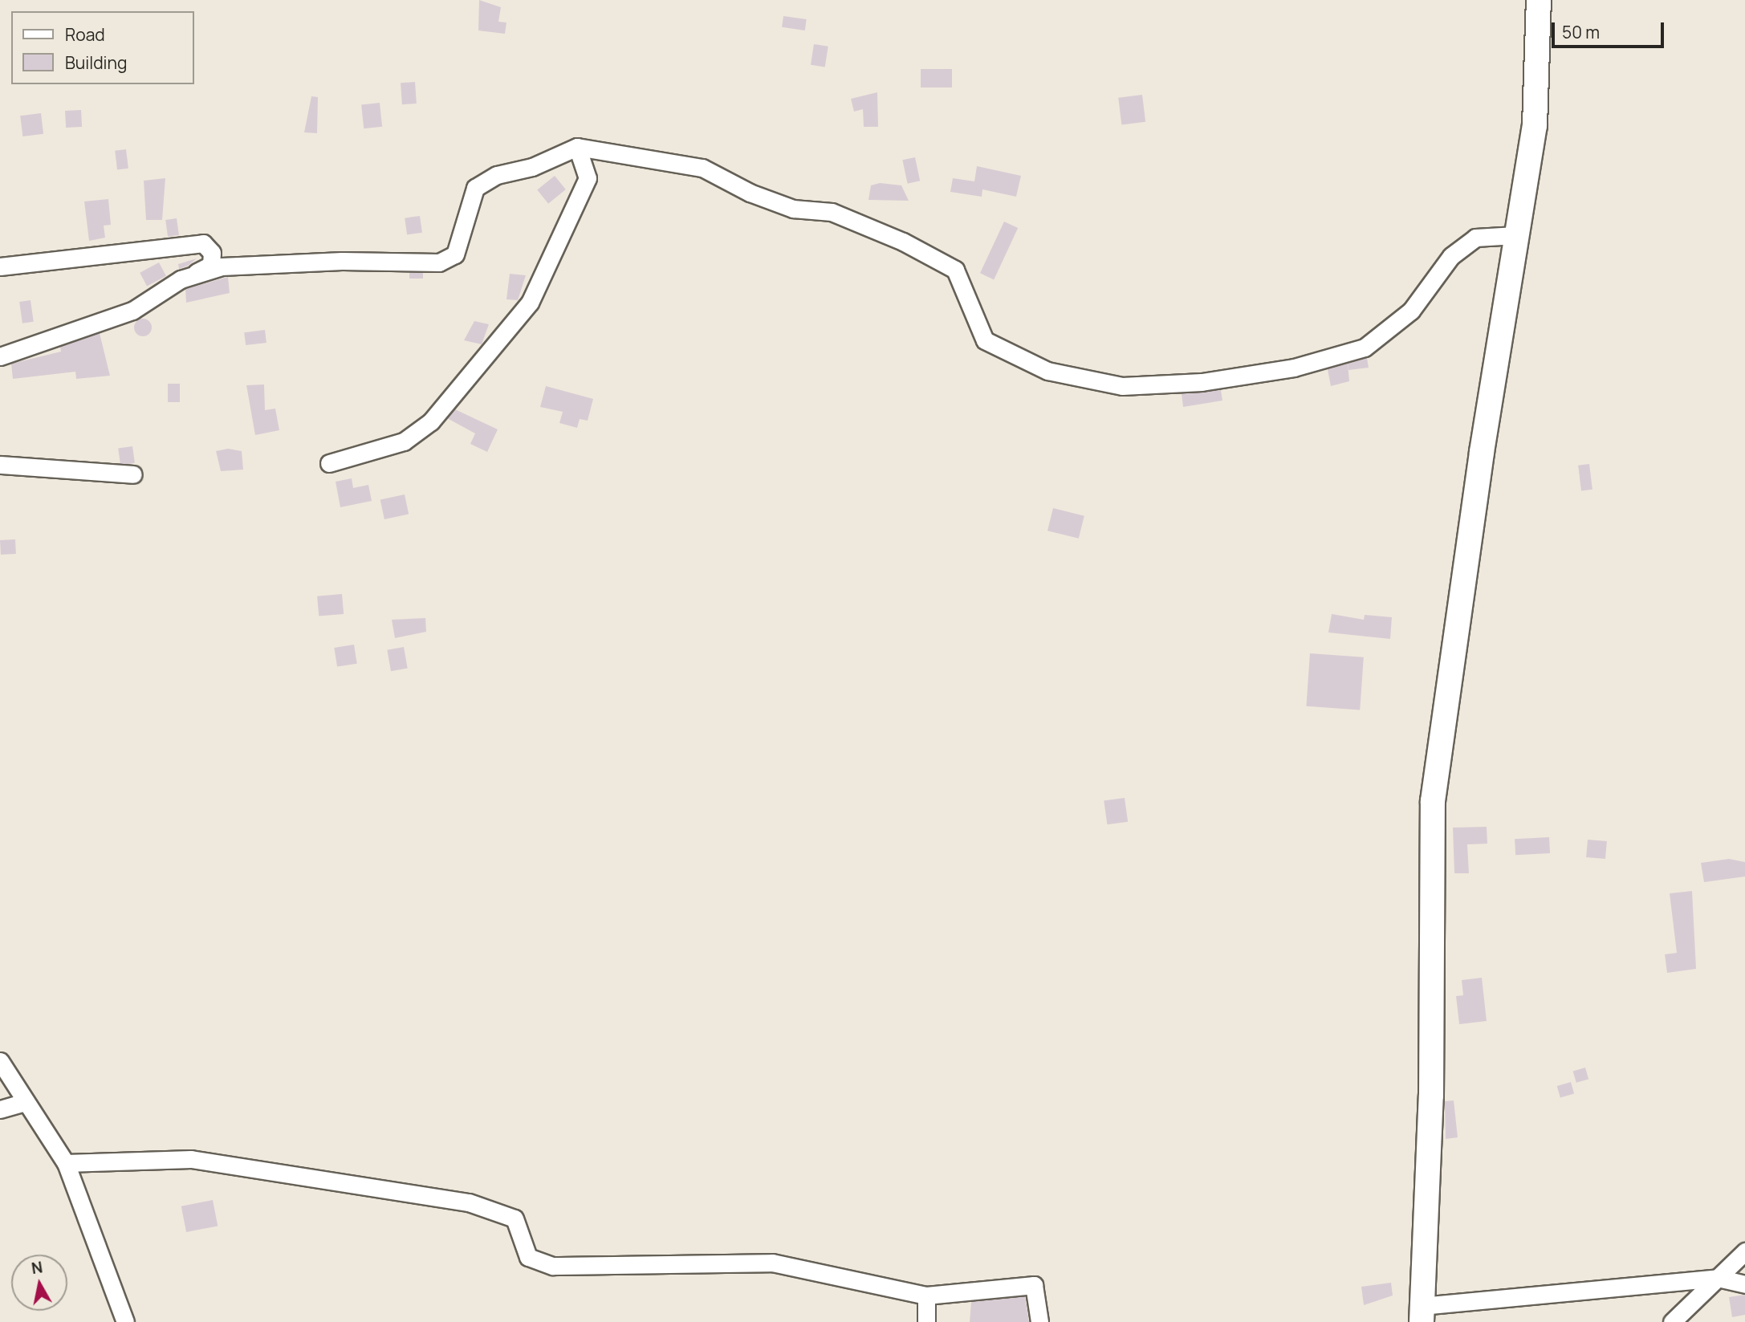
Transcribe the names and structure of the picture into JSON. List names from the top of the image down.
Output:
{
  "legend": ["Road", "Building"],
  "scale_bar": "50 m",
  "north": "top"
}
